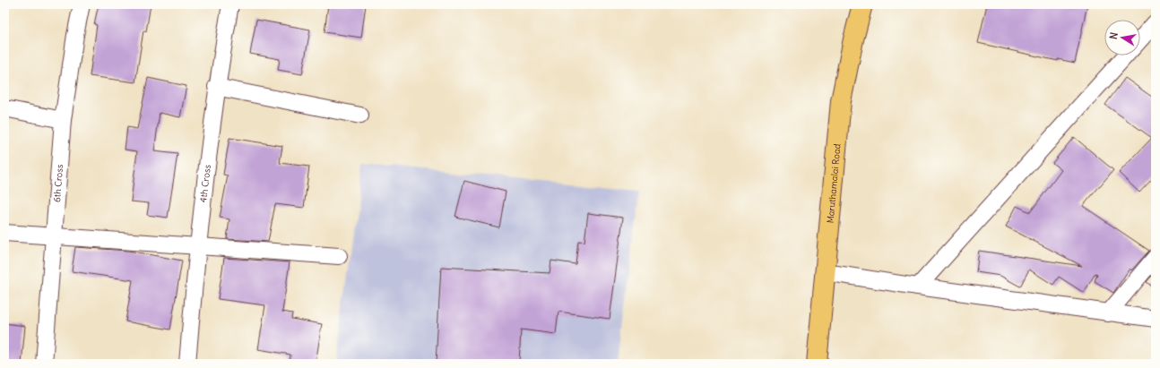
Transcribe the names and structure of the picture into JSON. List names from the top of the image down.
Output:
{
  "streets": {
    "main road": ["Maruthamalai Road"],
    "street": ["6th Cross", "4th Cross"]
  },
  "north": "left"
}
